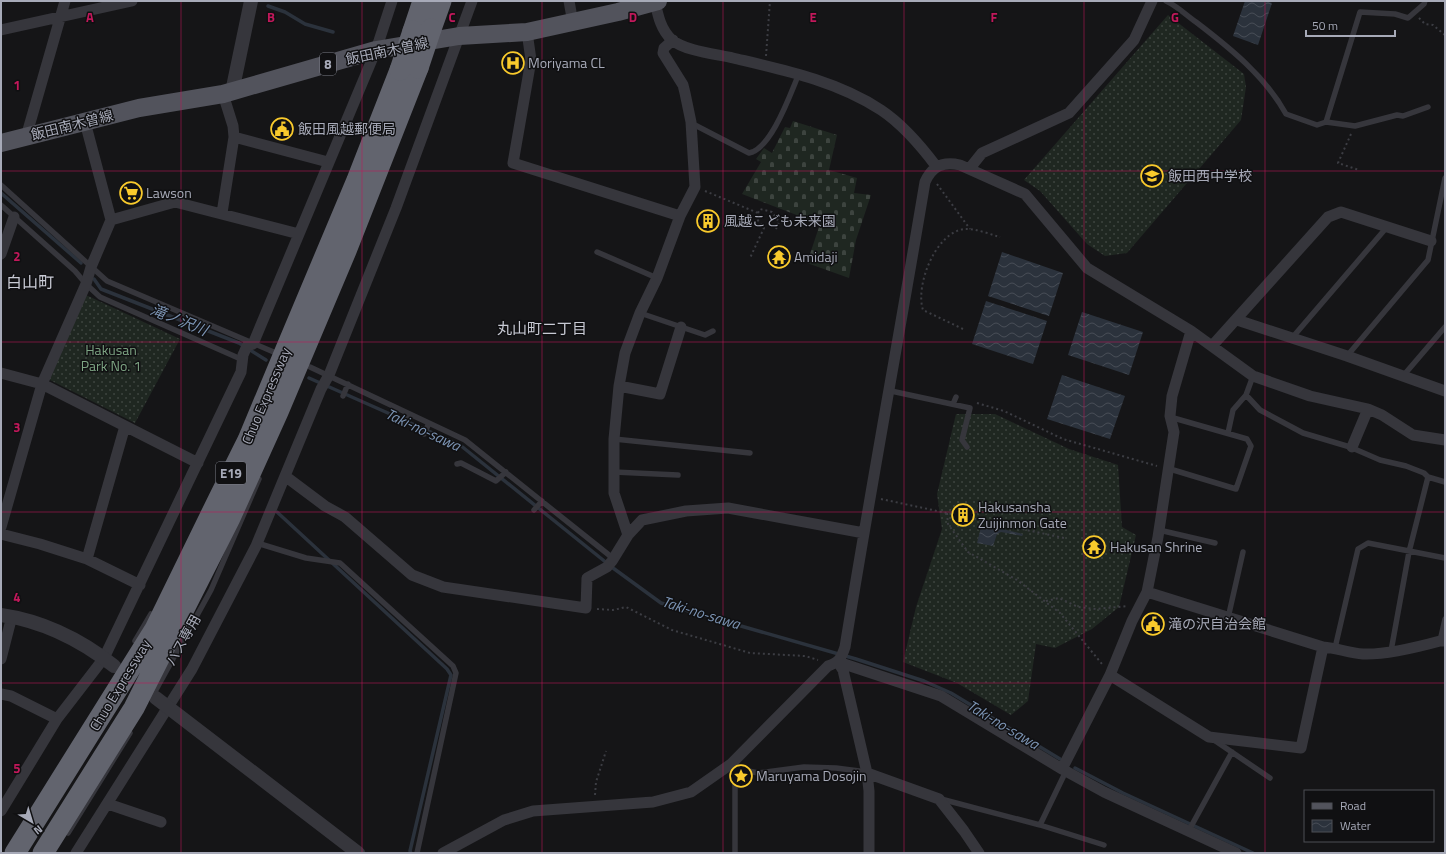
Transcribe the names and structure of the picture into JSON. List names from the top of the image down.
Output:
{
  "streets": {
    "highway": ["Chuo Expressway", "E19"],
    "main road": ["飯田南木曽線", "8"],
    "lane": ["バス専用"]
  },
  "districts": ["白山町", "丸山町二丁目"],
  "water": ["滝ノ沢川", "Taki-no-sawa"],
  "parks": ["Hakusan Park No. 1"],
  "places": {
    "hospital": ["Moriyama CL"],
    "public building": ["飯田風越郵便局", "滝の沢自治会館"],
    "school or university": ["飯田西中学校"],
    "supermarket": ["Lawson"],
    "building": ["風越こども未来園", "Hakusansha Zuijinmon Gate"],
    "temple": ["Amidaji", "Hakusan Shrine"],
    "place": ["Maruyama Dosojin"]
  },
  "legend": ["Road", "Water"],
  "scale_bar": "50 m",
  "north": "bottom right",
  "grid": {
    "columns": [
      "A",
      "B",
      "C",
      "D",
      "E",
      "F",
      "G"
    ],
    "rows": [
      "1",
      "2",
      "3",
      "4",
      "5"
    ]
  }
}
